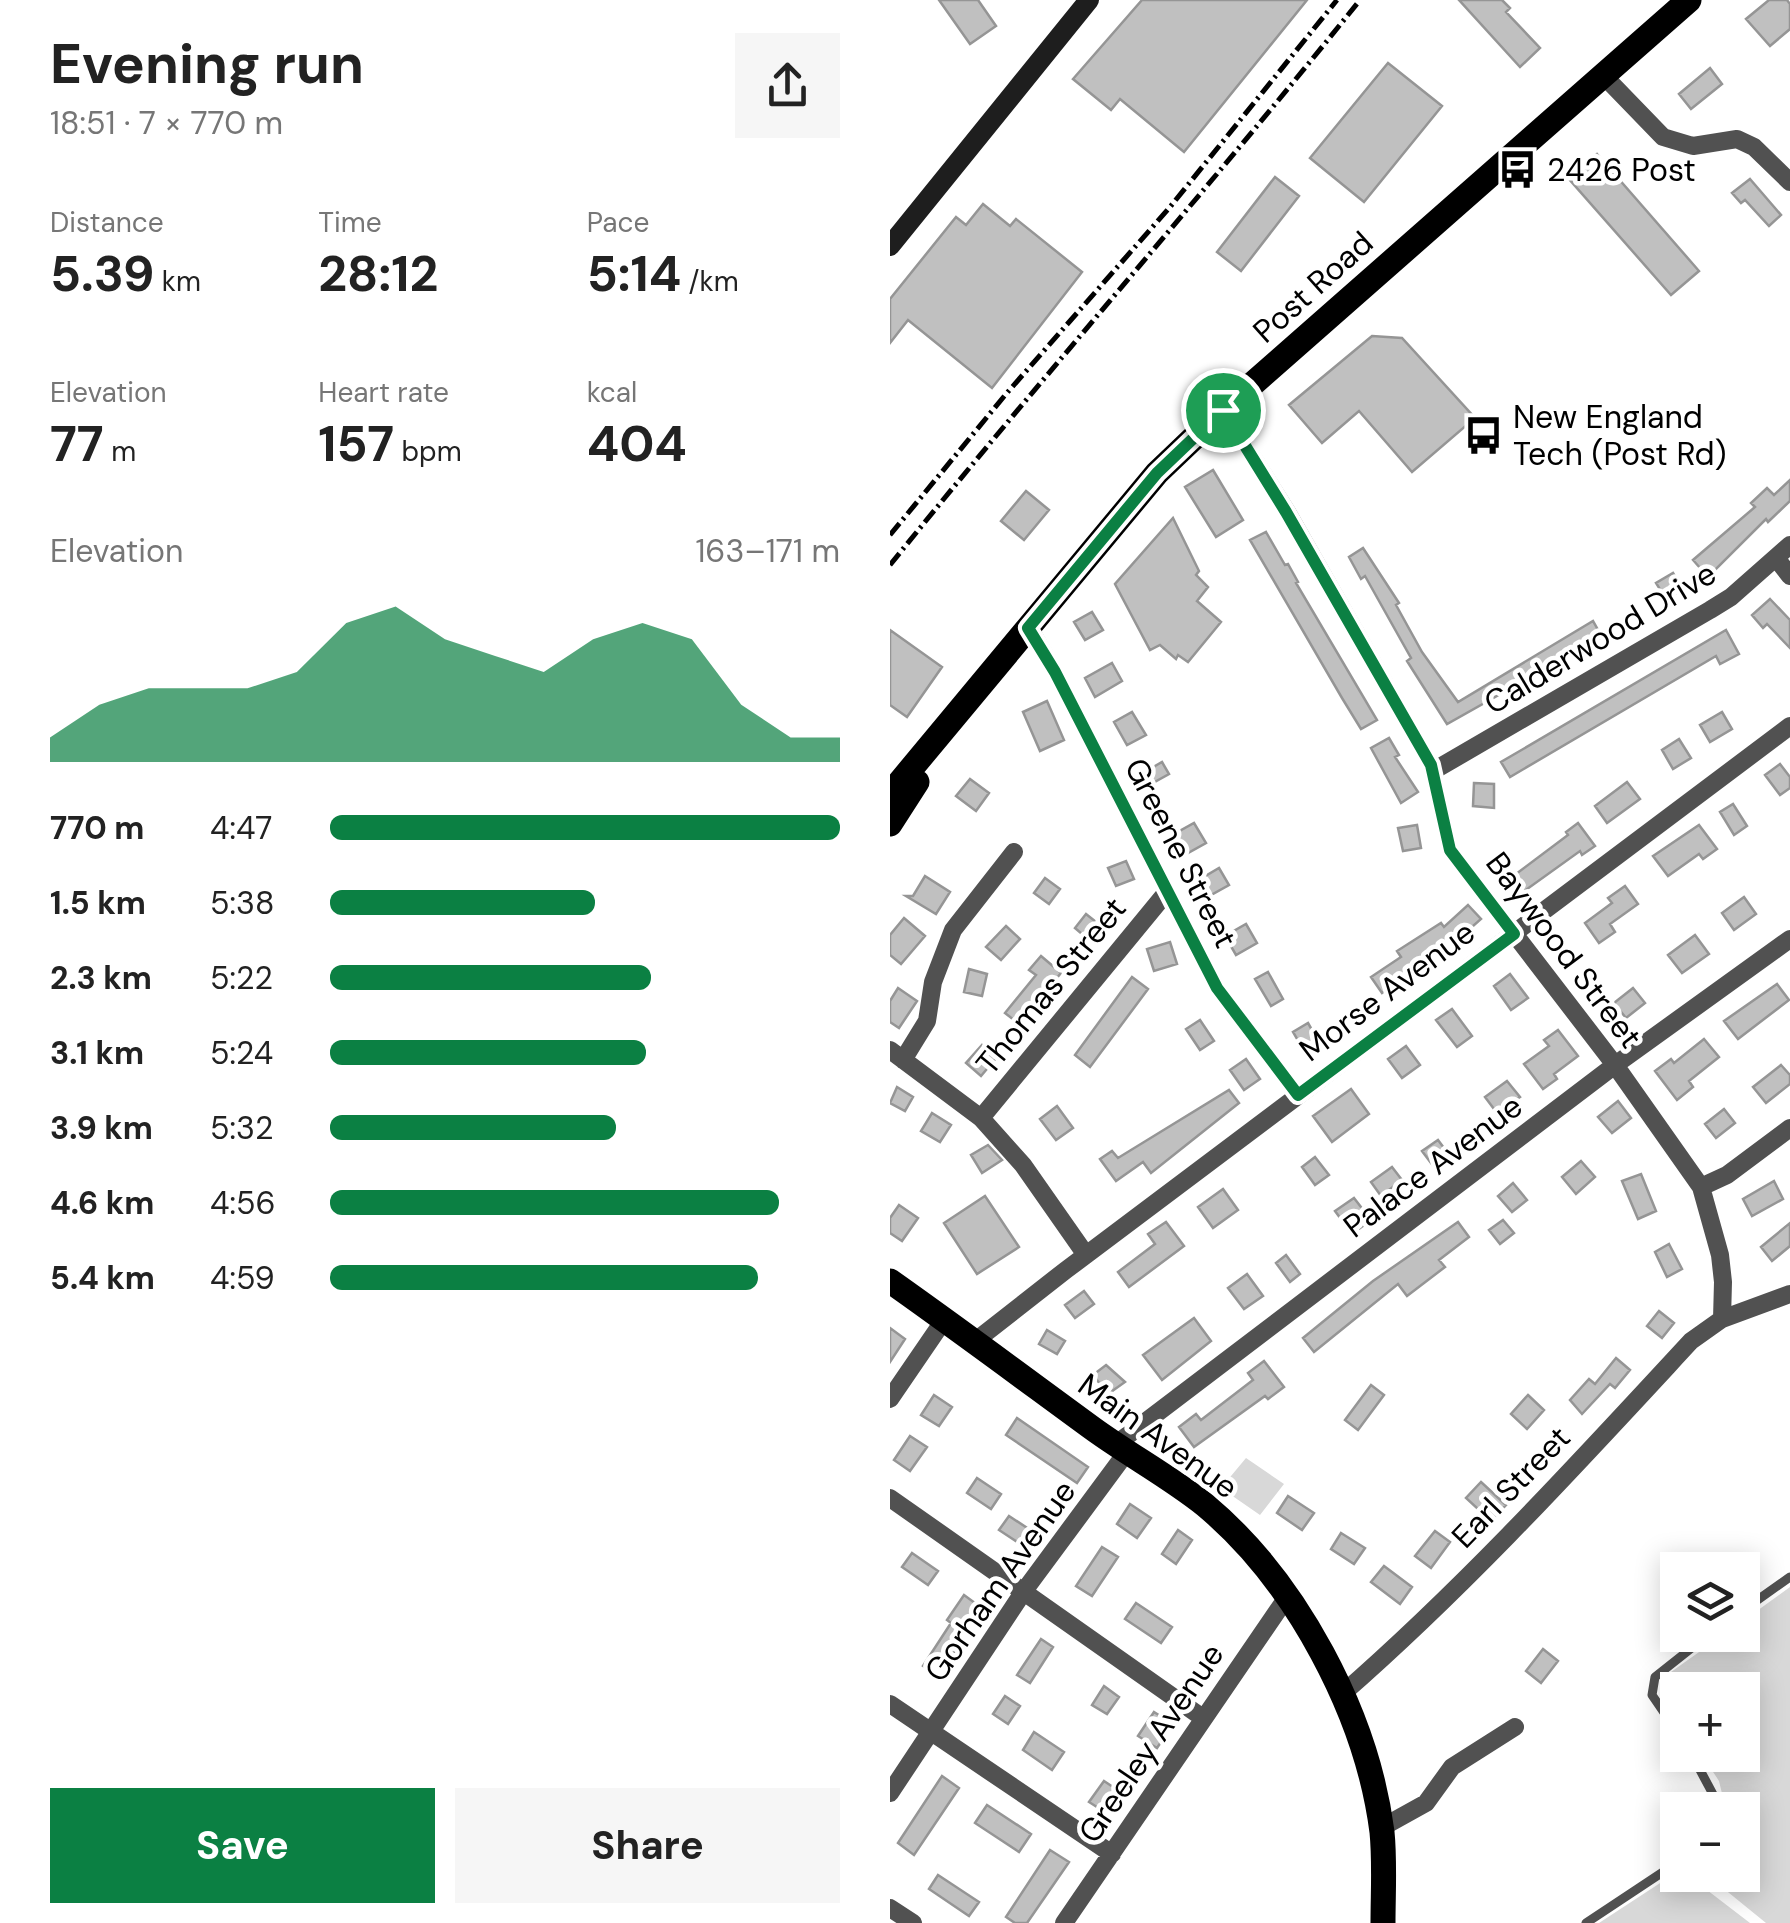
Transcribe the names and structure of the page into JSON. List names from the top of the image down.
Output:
{
  "streets": {
    "main road": ["Post Road", "Main Avenue"],
    "street": [
      "Calderwood Drive",
      "Greene Street",
      "Baywood Street",
      "Thomas Street",
      "Morse Avenue",
      "Palace Avenue",
      "Earl Street",
      "Gorham Avenue",
      "Greeley Avenue"
    ]
  },
  "crossings": [
    ["Post Road", "Greene Street"],
    ["Post Road", "Baywood Street"],
    ["Calderwood Drive", "Baywood Street"],
    ["Greene Street", "Thomas Street"],
    ["Greene Street", "Morse Avenue"],
    ["Baywood Street", "Morse Avenue"],
    ["Baywood Street", "Palace Avenue"],
    ["Baywood Street", "Earl Street"],
    ["Morse Avenue", "Main Avenue"],
    ["Palace Avenue", "Main Avenue"],
    ["Palace Avenue", "Gorham Avenue"],
    ["Main Avenue", "Earl Street"],
    ["Main Avenue", "Gorham Avenue"],
    ["Main Avenue", "Greeley Avenue"]
  ],
  "places": {
    "bus stop": ["2426 Post", "New England Tech (Post Rd)"]
  },
  "page": {
    "heading": ["Evening run", "18:51 · 7 × 770 m"],
    "stats": [
      ["Distance", "5.39 km"],
      ["Time", "28:12"],
      ["Pace", "5:14 /km"],
      ["Elevation", "77 m"],
      ["Heart rate", "157 bpm"],
      ["kcal", "404"]
    ],
    "chart": ["Elevation", "163–171 m"],
    "list": [
      {
        "name": "770 m",
        "note": "4:47"
      },
      {
        "name": "1.5 km",
        "note": "5:38"
      },
      {
        "name": "2.3 km",
        "note": "5:22"
      },
      {
        "name": "3.1 km",
        "note": "5:24"
      },
      {
        "name": "3.9 km",
        "note": "5:32"
      },
      {
        "name": "4.6 km",
        "note": "4:56"
      },
      {
        "name": "5.4 km",
        "note": "4:59"
      }
    ],
    "map_buttons": ["+", "−"],
    "buttons": ["Save", "Share"]
  }
}
